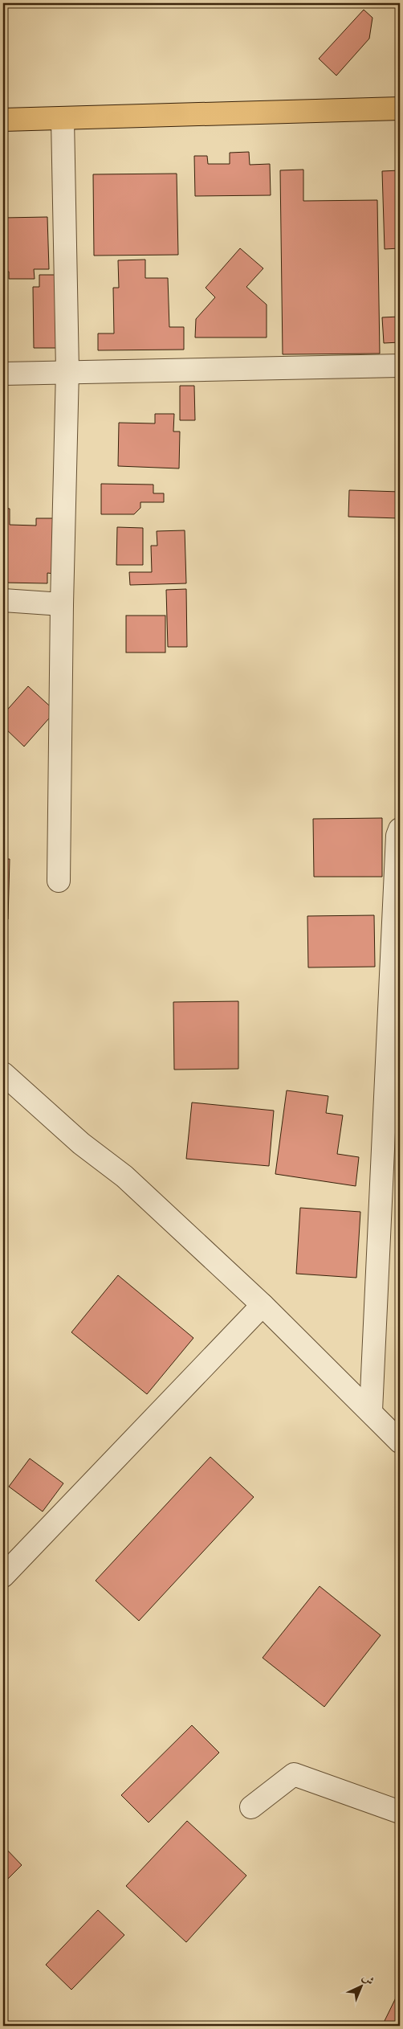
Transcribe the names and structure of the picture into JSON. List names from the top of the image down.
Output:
{
  "north": "top right"
}
